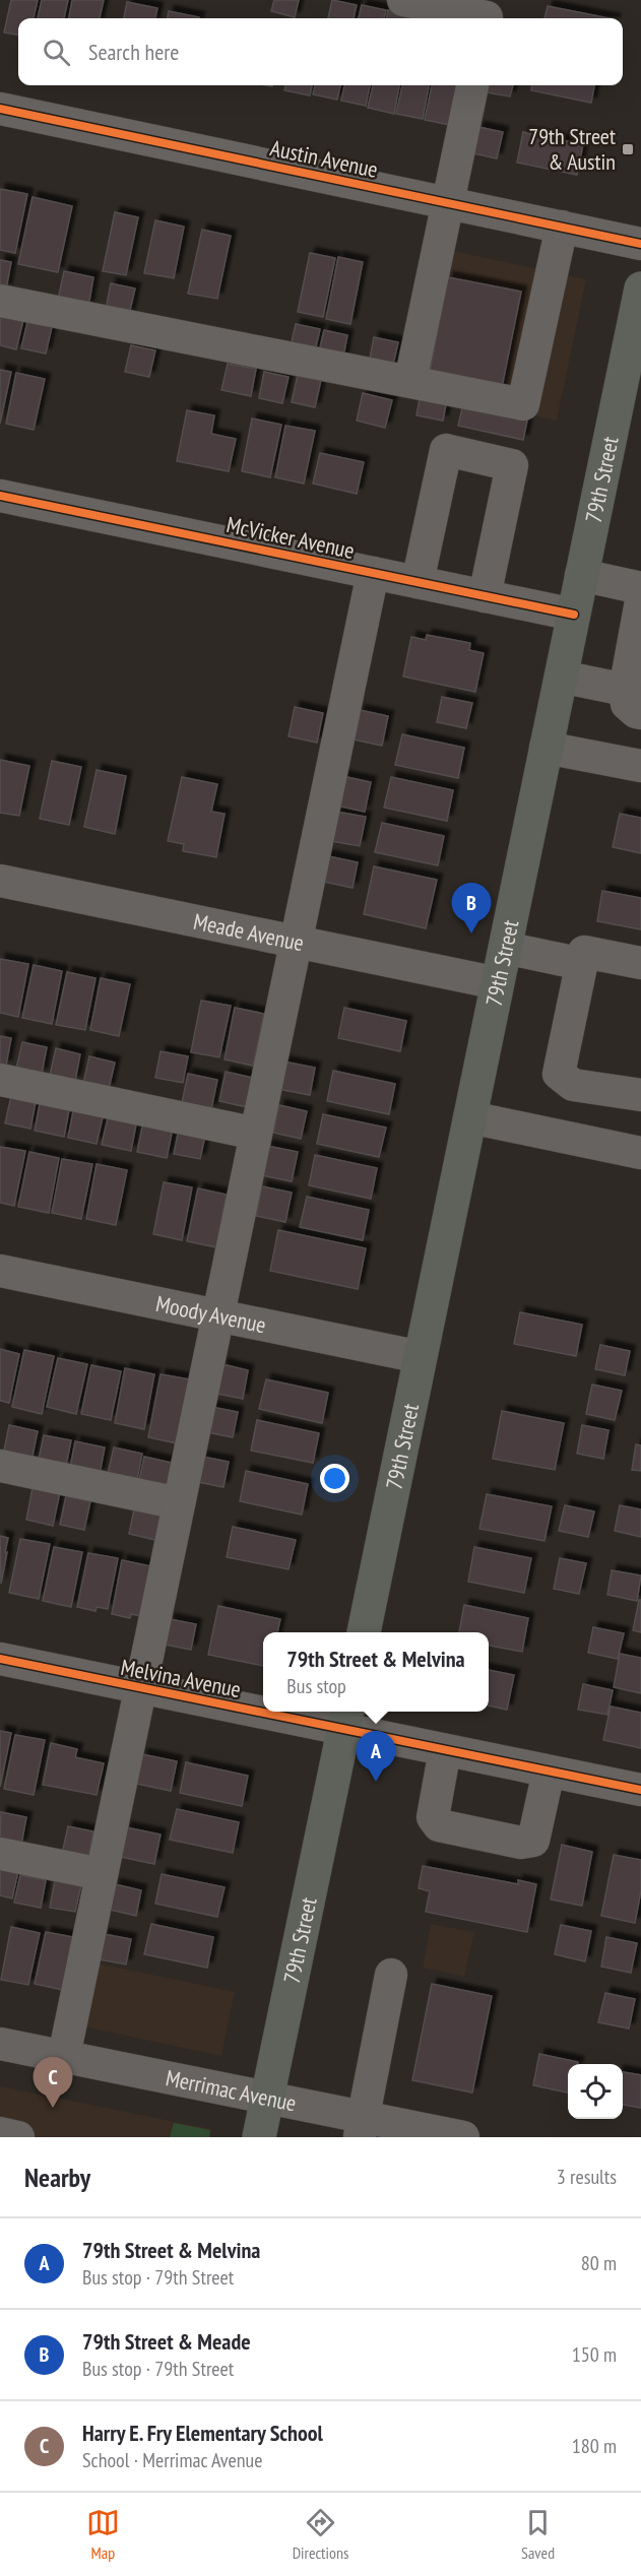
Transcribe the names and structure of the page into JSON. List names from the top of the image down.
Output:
{
  "streets": {
    "main road": ["79th Street"],
    "street": [
      "Austin Avenue",
      "McVicker Avenue",
      "Meade Avenue",
      "Moody Avenue",
      "Melvina Avenue",
      "Merrimac Avenue"
    ]
  },
  "crossings": [
    ["79th Street", "McVicker Avenue"],
    ["79th Street", "Meade Avenue"],
    ["79th Street", "Moody Avenue"],
    ["79th Street", "Melvina Avenue"],
    ["79th Street", "Merrimac Avenue"]
  ],
  "places": {
    "transit": ["79th Street & Austin"]
  },
  "page": {
    "search": "Search here",
    "pins": ["B", "A", "C"],
    "popup": ["79th Street & Melvina", "Bus stop"],
    "heading": ["Nearby", "3 results"],
    "list": [
      {
        "mark": "A",
        "name": "79th Street & Melvina",
        "note": "Bus stop · 79th Street",
        "value": "80 m"
      },
      {
        "mark": "B",
        "name": "79th Street & Meade",
        "note": "Bus stop · 79th Street",
        "value": "150 m"
      },
      {
        "mark": "C",
        "name": "Harry E. Fry Elementary School",
        "note": "School · Merrimac Avenue",
        "value": "180 m"
      }
    ],
    "nav": ["Map", "Directions", "Saved"]
  }
}
